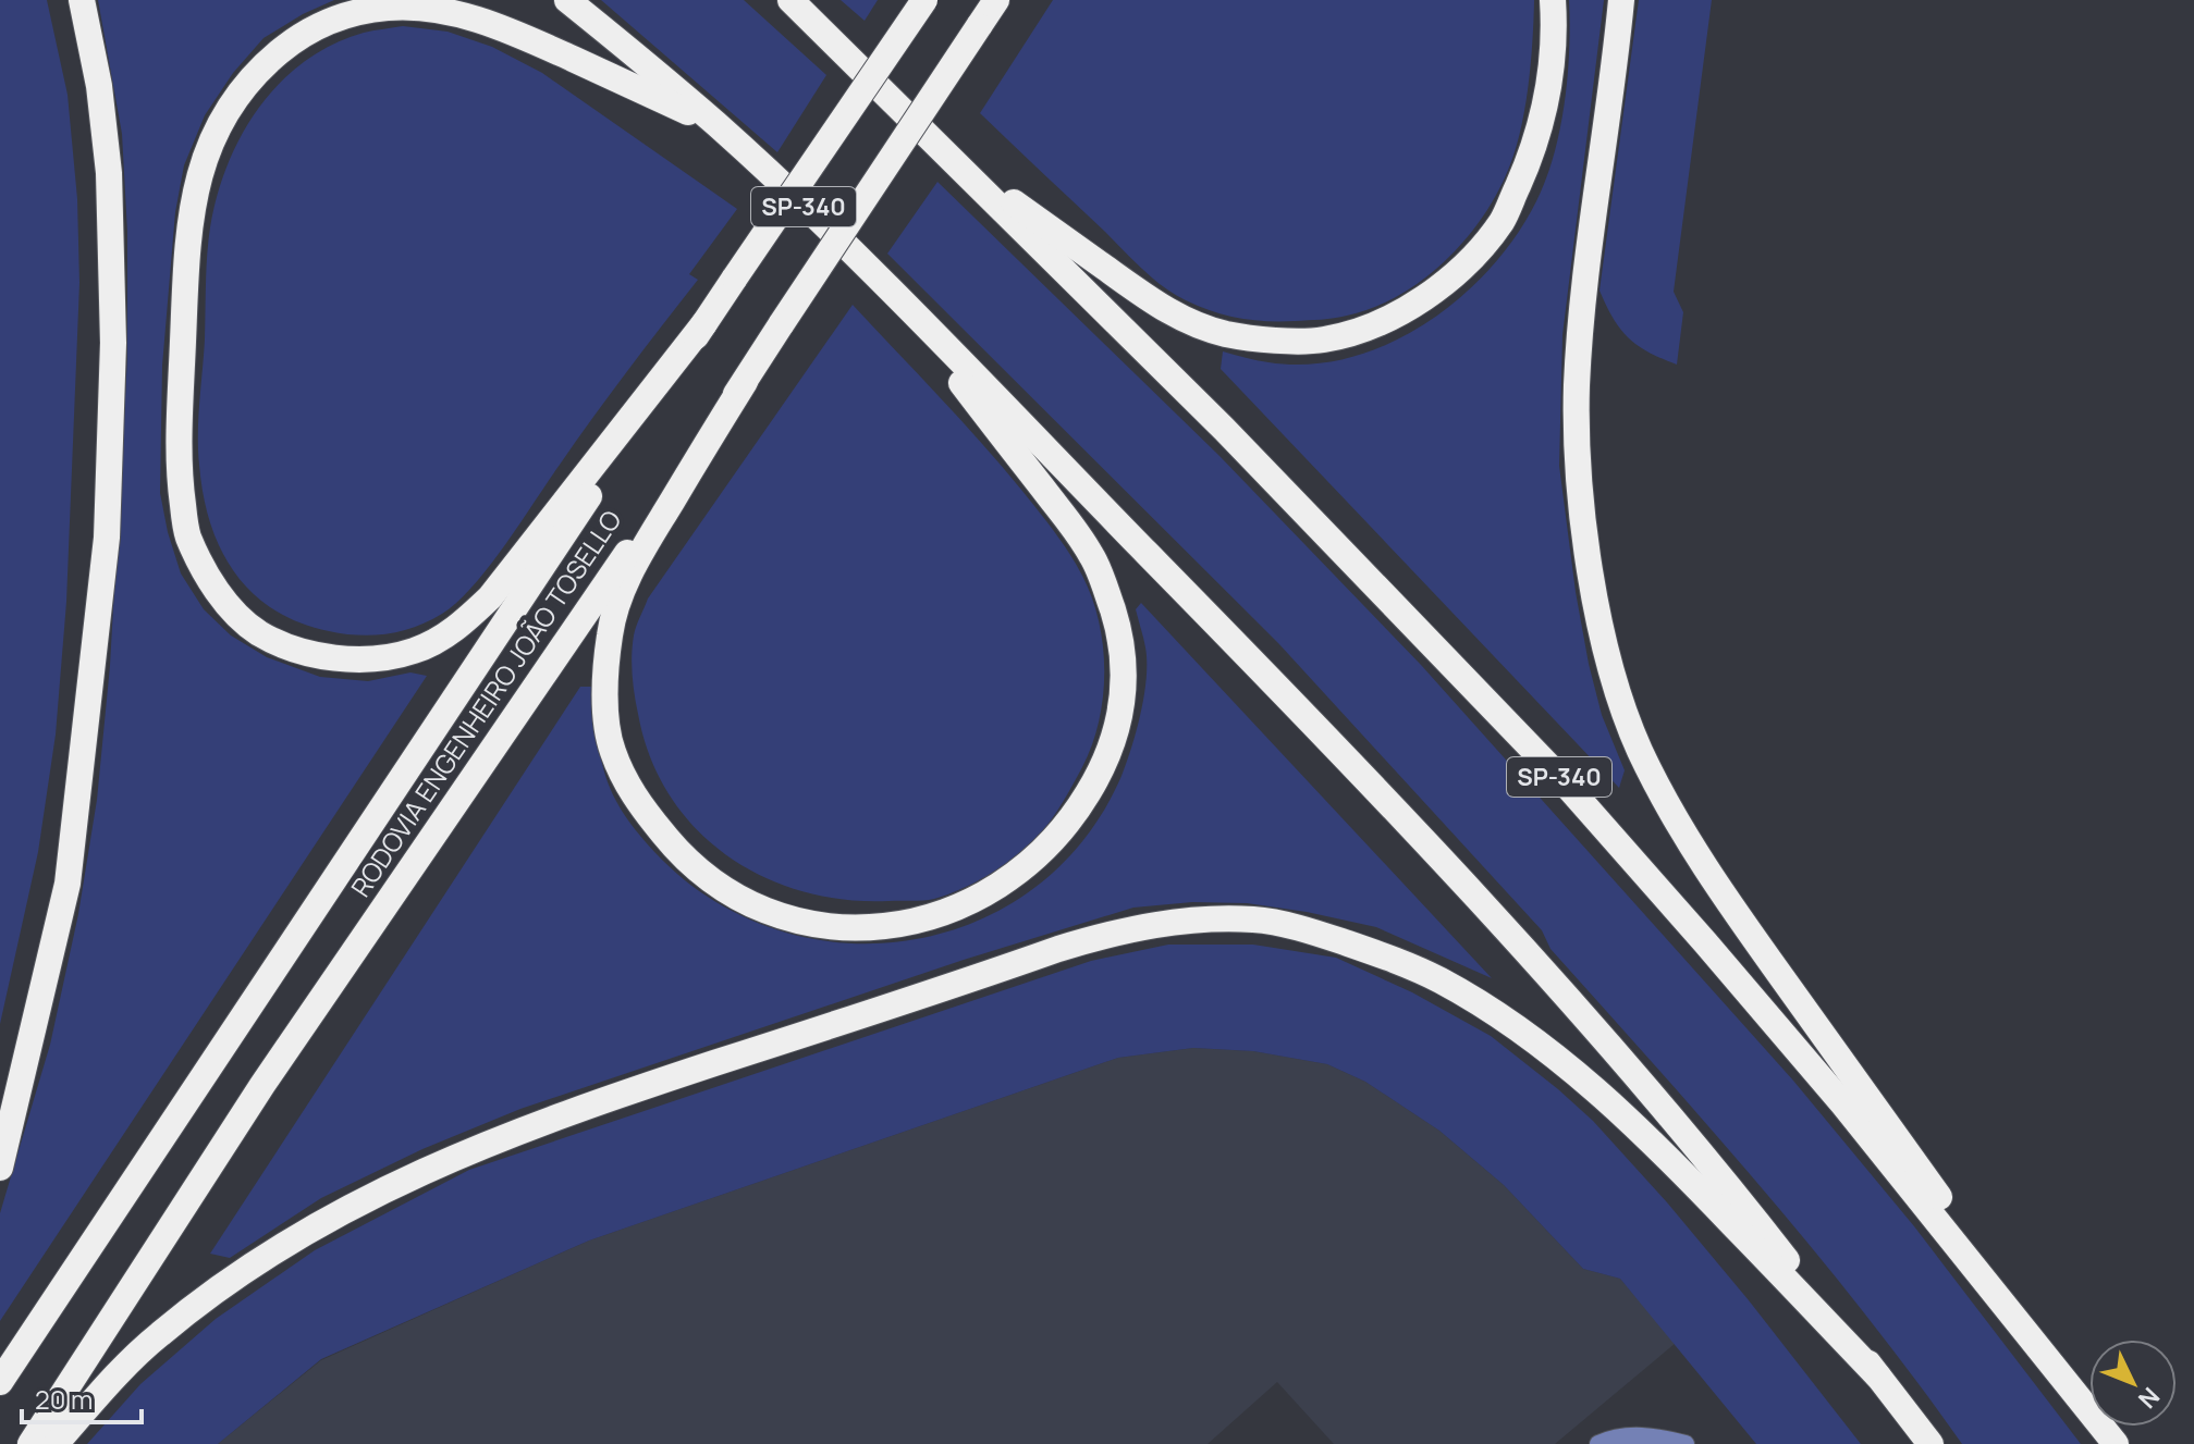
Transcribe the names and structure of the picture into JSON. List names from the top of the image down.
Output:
{
  "streets": {
    "highway": ["SP-340", "RODOVIA ENGENHEIRO JOÃO TOSELLO"]
  },
  "scale_bar": "20 m",
  "north": "bottom right"
}
